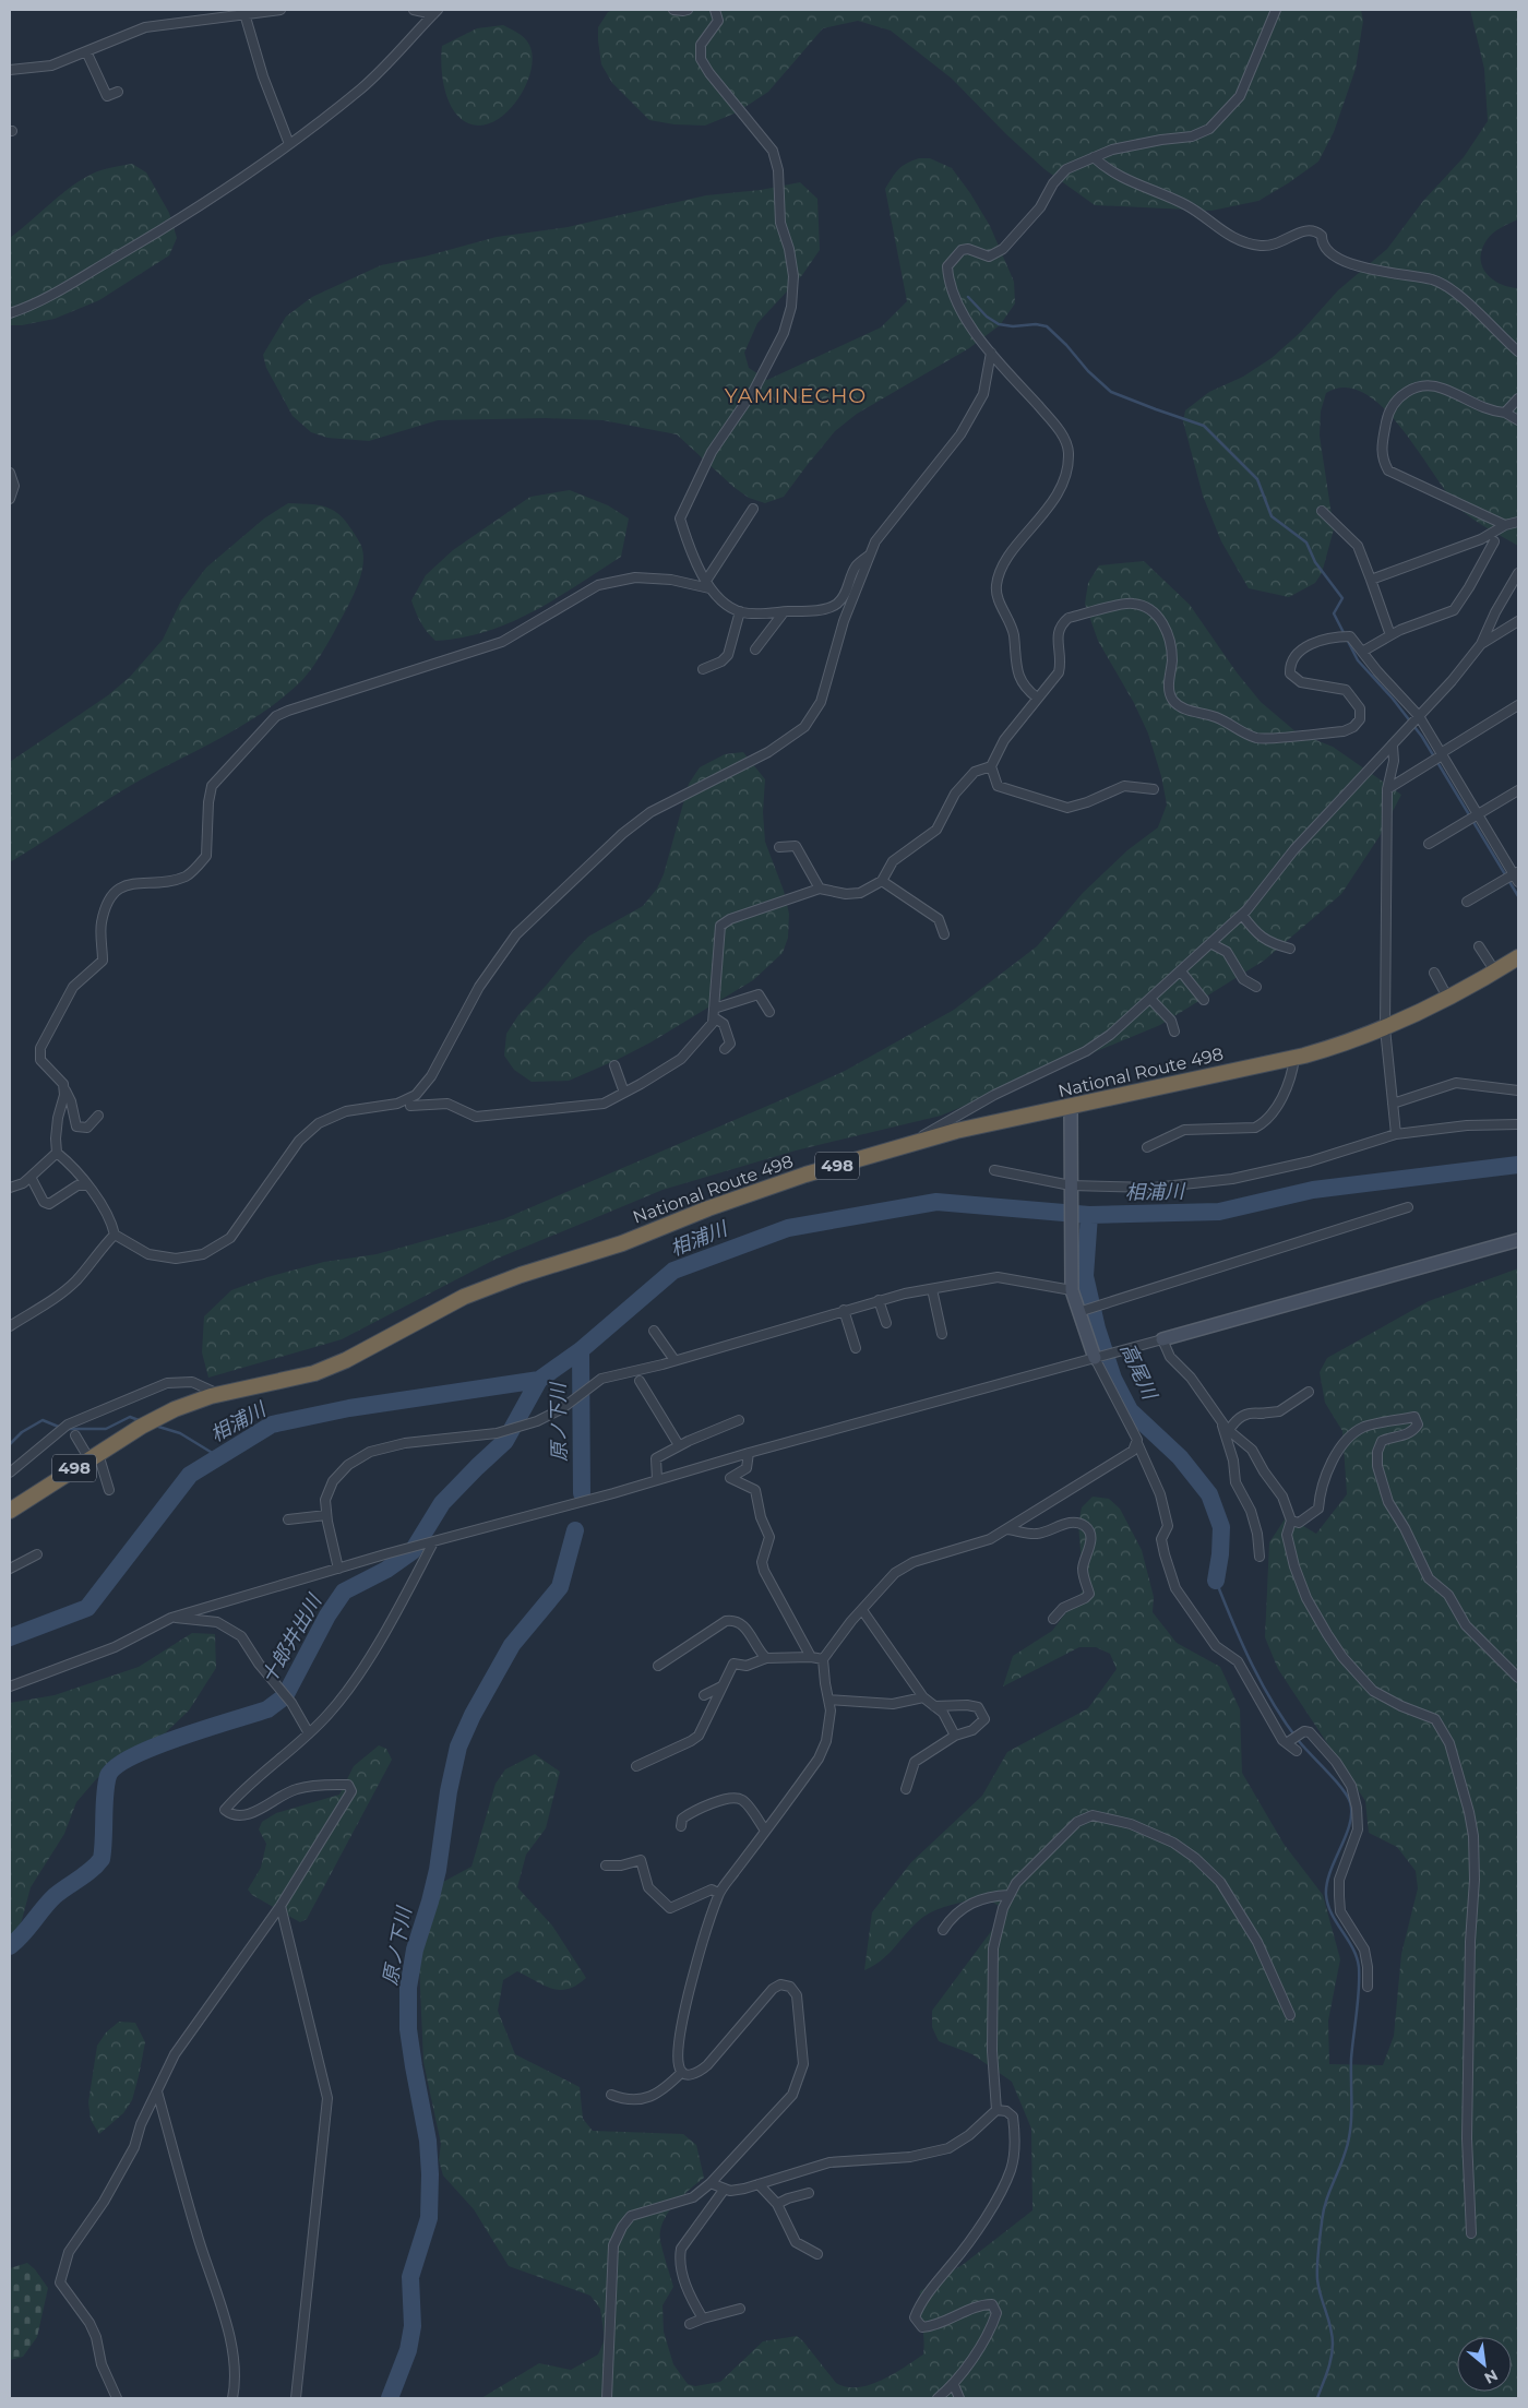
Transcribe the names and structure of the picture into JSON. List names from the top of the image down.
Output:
{
  "streets": {
    "highway": ["National Route 498", "498"]
  },
  "districts": ["YAMINECHO"],
  "water": [
    "相浦川",
    "高尾川",
    "原ノ下川",
    "十郎井出川"
  ],
  "north": "bottom right"
}
